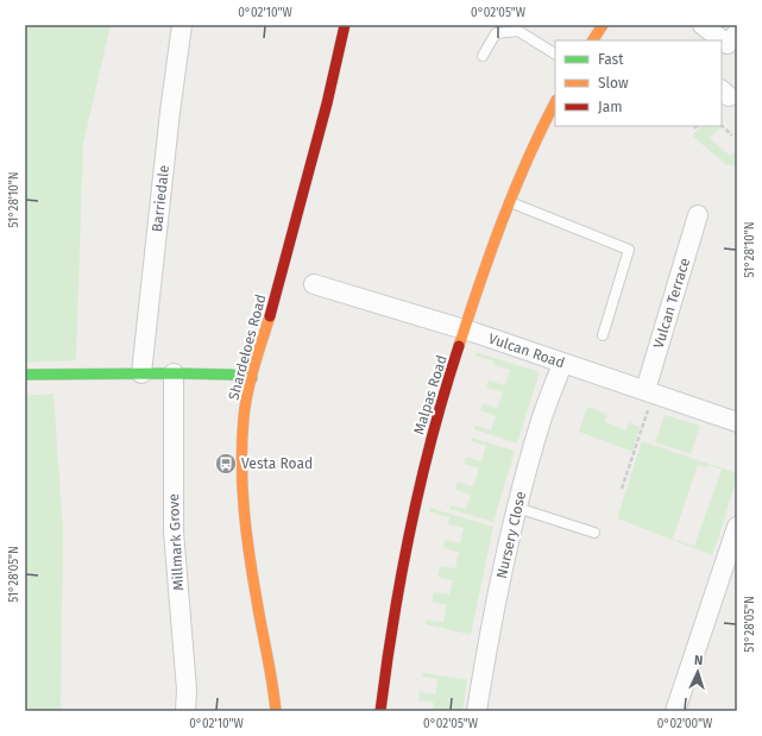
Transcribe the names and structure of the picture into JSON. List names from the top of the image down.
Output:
{
  "streets": {
    "street": [
      "Barriedale",
      "Vulcan Terrace",
      "Shardeloes Road",
      "Vulcan Road",
      "Malpas Road",
      "Nursery Close",
      "Millmark Grove"
    ]
  },
  "crossings": [
    ["Vulcan Terrace", "Vulcan Road"],
    ["Vulcan Road", "Malpas Road"],
    ["Vulcan Road", "Nursery Close"]
  ],
  "places": {
    "bus stop": ["Vesta Road"]
  },
  "legend": ["Fast", "Slow", "Jam"],
  "north": "top",
  "coordinates": [
    "0°02'10\"W",
    "0°02'05\"W",
    "51°28'10\"N",
    "51°28'05\"N",
    "0°02'00\"W"
  ]
}
